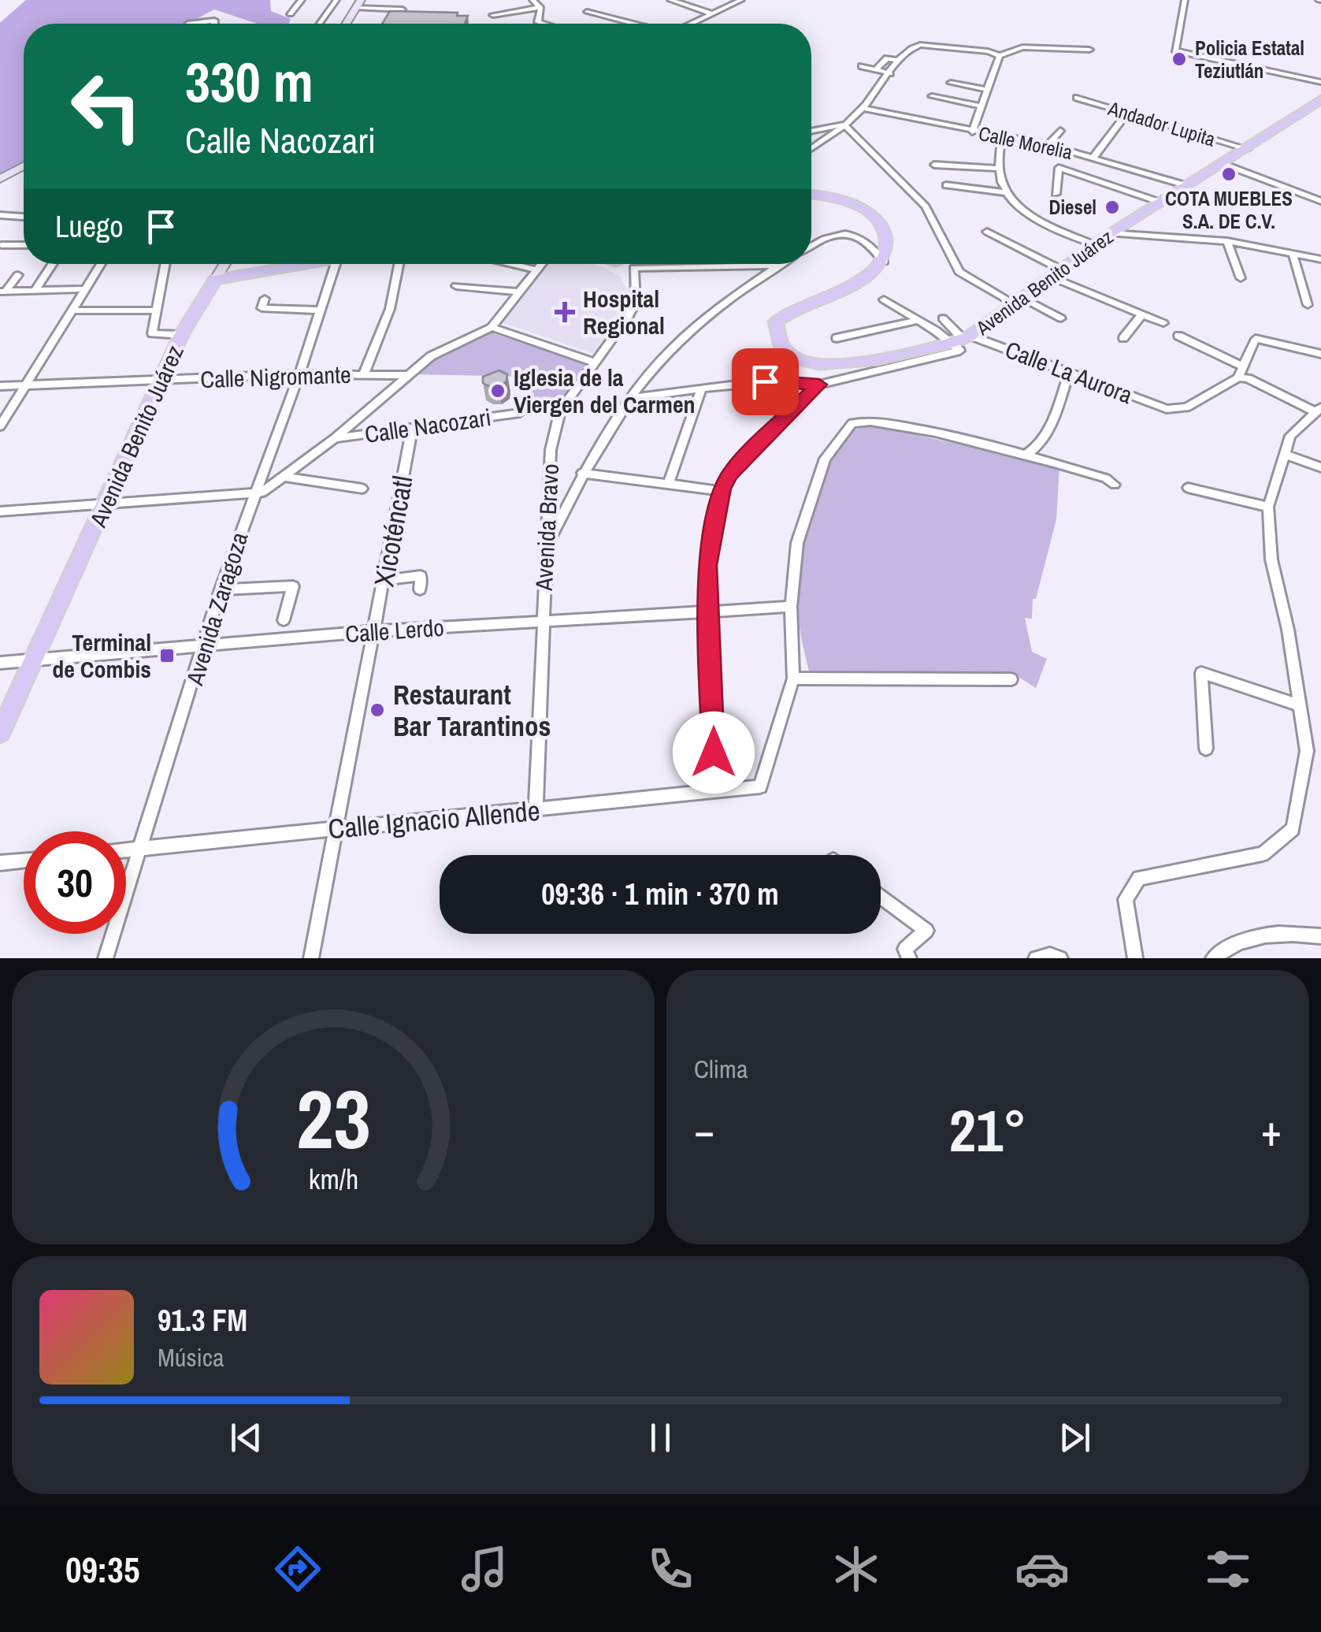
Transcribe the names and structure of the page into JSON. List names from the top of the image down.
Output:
{
  "streets": {
    "main road": ["Avenida Benito Juárez"],
    "street": [
      "Andador Lupita",
      "Calle Morelia",
      "Calle La Aurora",
      "Calle Nigromante",
      "Calle Nacozari",
      "Avenida Bravo",
      "Xicoténcatl",
      "Avenida Zaragoza",
      "Calle Lerdo",
      "Calle Ignacio Allende"
    ]
  },
  "crossings": [
    ["Andador Lupita", "Avenida Benito Juárez"],
    ["Calle Morelia", "Avenida Benito Juárez"],
    ["Avenida Benito Juárez", "Calle La Aurora"],
    ["Avenida Benito Juárez", "Calle Nigromante"],
    ["Avenida Benito Juárez", "Calle Lerdo"],
    ["Calle Nigromante", "Avenida Zaragoza"],
    ["Calle Nacozari", "Xicoténcatl"],
    ["Avenida Bravo", "Calle Lerdo"],
    ["Avenida Bravo", "Calle Ignacio Allende"],
    ["Xicoténcatl", "Calle Lerdo"],
    ["Xicoténcatl", "Calle Ignacio Allende"],
    ["Avenida Zaragoza", "Calle Lerdo"],
    ["Avenida Zaragoza", "Calle Ignacio Allende"]
  ],
  "places": {
    "other": [
      "Policia Estatal Teziutlán",
      "COTA MUEBLES S.A. DE C.V.",
      "Diesel",
      "Iglesia de la Viergen del Carmen",
      "Restaurant Bar Tarantinos"
    ],
    "health": ["Hospital Regional"],
    "transit": ["Terminal de Combis"]
  },
  "page": {
    "turn": ["330 m", "Calle Nacozari"],
    "then": "Luego",
    "limit": "30",
    "trip": "09:36 · 1 min · 370 m",
    "tile": "Clima",
    "heat": ["−", "21°", "+"],
    "song": ["91.3 FM", "Música"],
    "tabs": "09:35",
    "gauge": ["23", "km/h"]
  }
}
